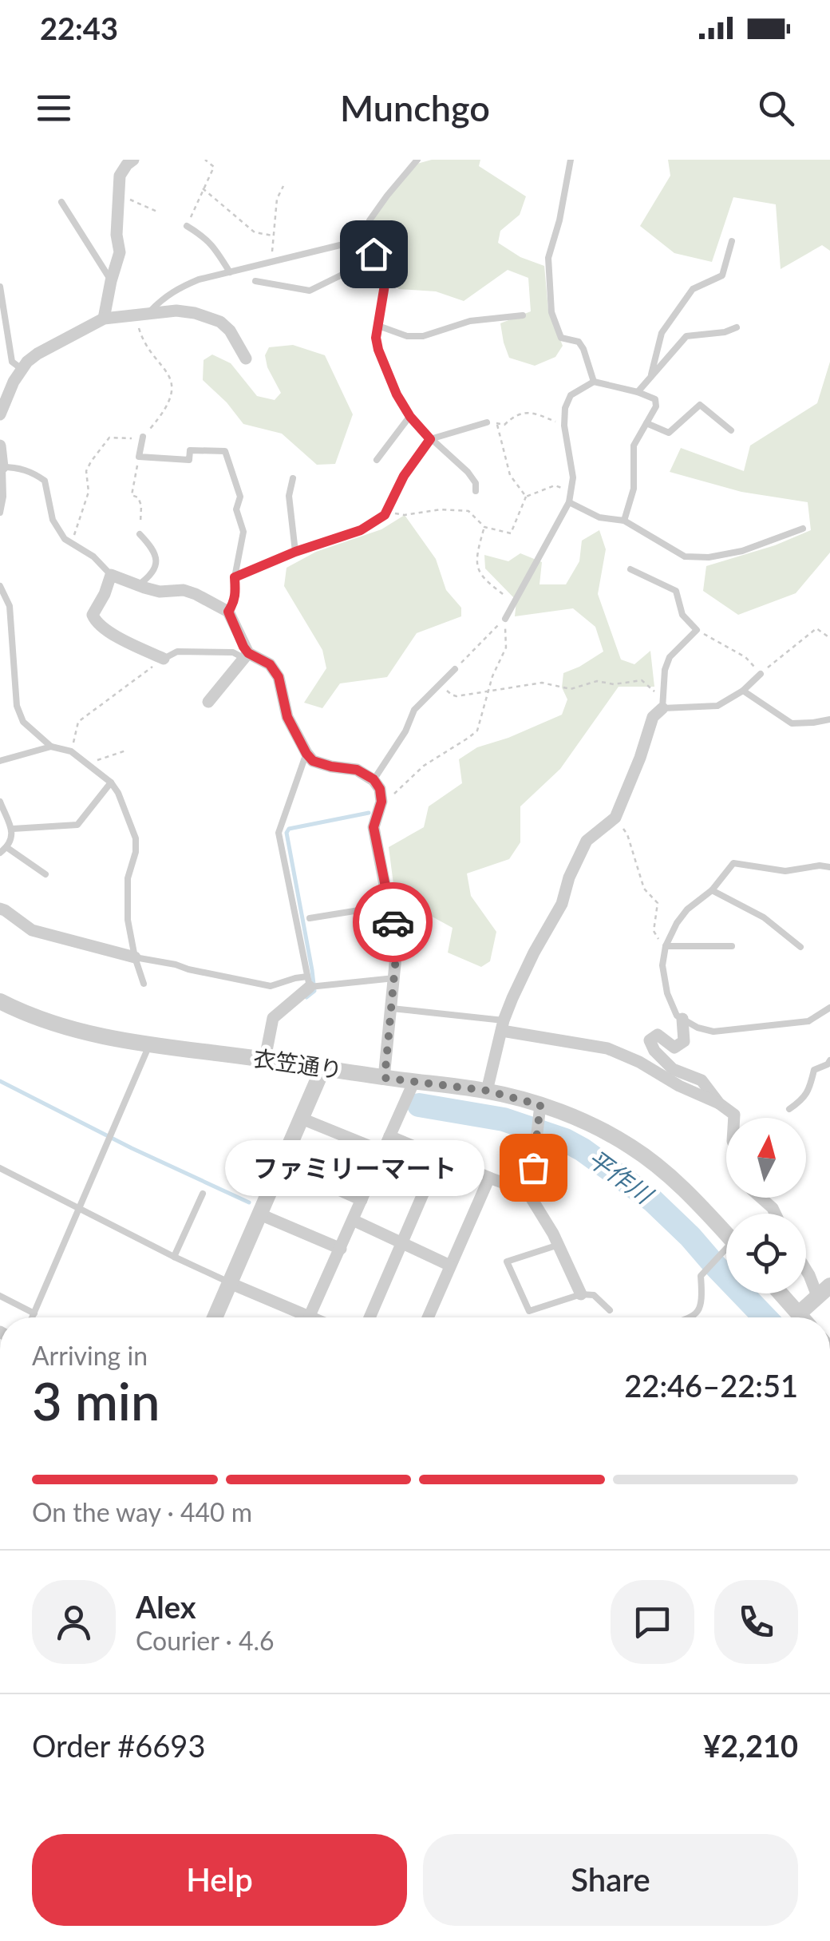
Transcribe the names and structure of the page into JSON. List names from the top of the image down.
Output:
{
  "streets": {
    "street": ["衣笠通り"]
  },
  "water": ["平作川"],
  "places": ["ファミリーマート"],
  "north": "top",
  "page": {
    "status": "22:43",
    "header": "Munchgo",
    "bubble": "ファミリーマート",
    "heading": ["3 min", "Arriving in", "22:46–22:51"],
    "panel": [
      "Alex",
      "Courier · 4.6",
      "Order #6693",
      "¥2,210"
    ],
    "bar": "On the way · 440 m",
    "buttons": ["Help", "Share"]
  }
}
